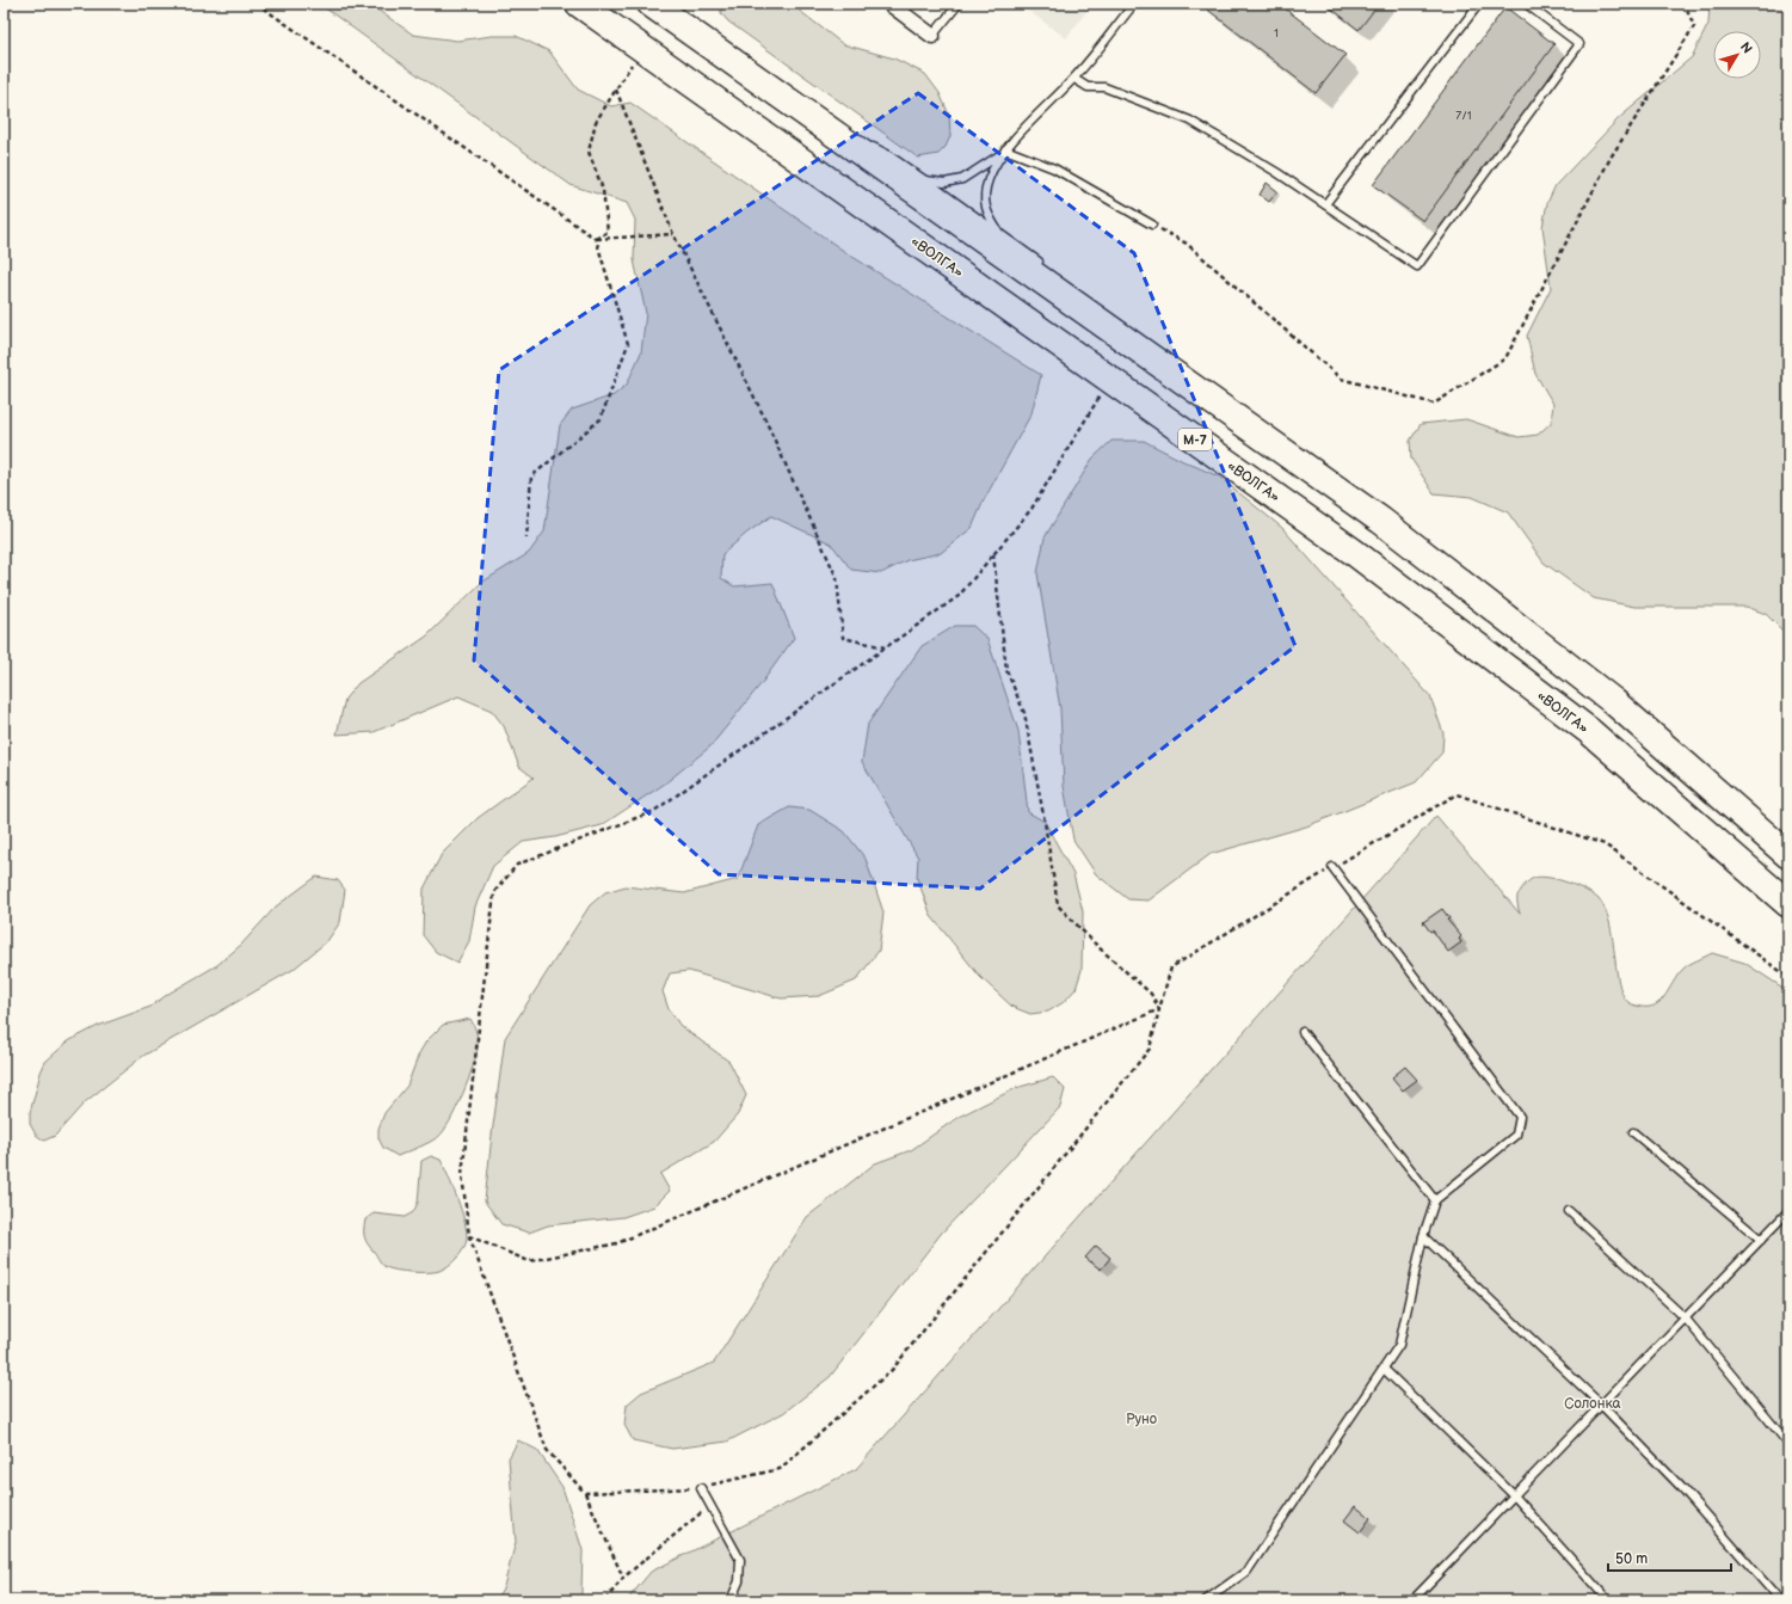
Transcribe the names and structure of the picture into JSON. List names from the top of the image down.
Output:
{
  "streets": {
    "highway": ["«ВОЛГА»", "М-7"]
  },
  "parks": ["Солонка", "Руно"],
  "house_numbers": ["1", "7/1"],
  "scale_bar": "50 m",
  "north": "top right"
}
